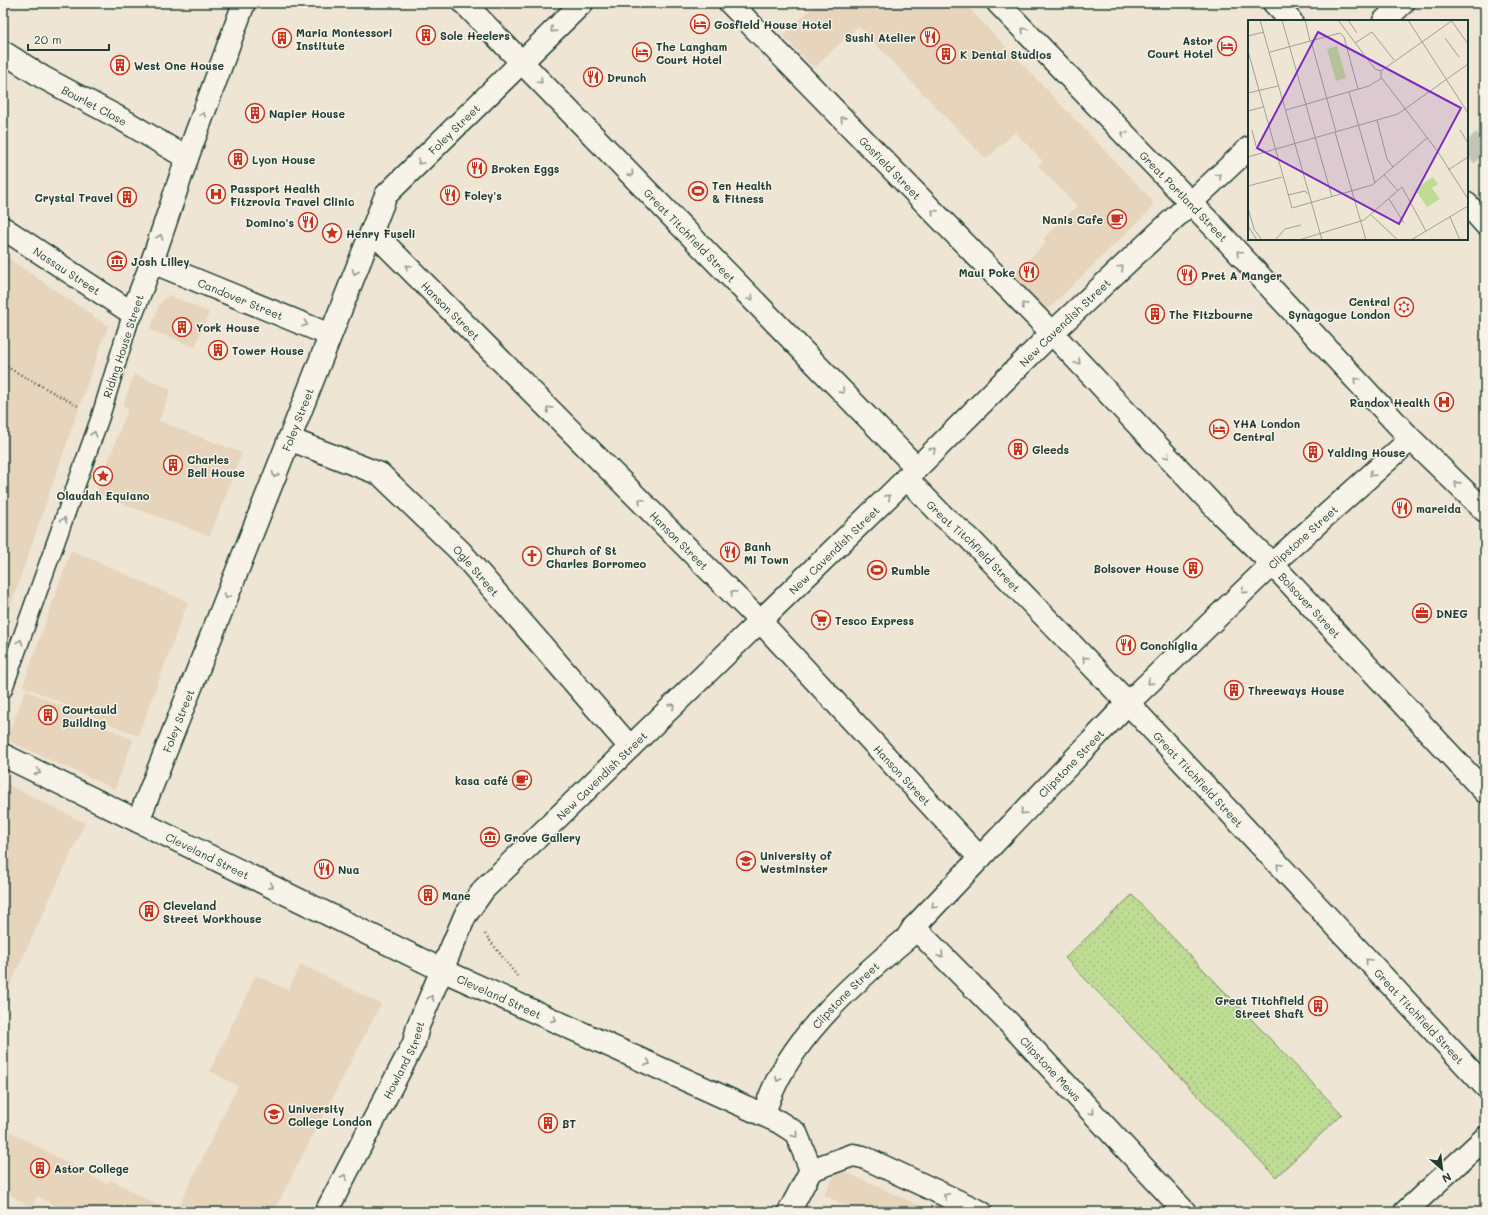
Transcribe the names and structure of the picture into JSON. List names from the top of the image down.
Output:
{
  "streets": {
    "street": [
      "Bourlet Close",
      "Foley Street",
      "Gosfield Street",
      "Great Portland Street",
      "Great Titchfield Street",
      "Nassau Street",
      "Candover Street",
      "Hanson Street",
      "New Cavendish Street",
      "Riding House Street",
      "Clipstone Street",
      "Ogle Street",
      "Bolsover Street",
      "Cleveland Street",
      "Howland Street",
      "Clipstone Mews"
    ]
  },
  "crossings": [
    ["Bourlet Close", "Riding House Street"],
    ["Foley Street", "Great Titchfield Street"],
    ["Foley Street", "Candover Street"],
    ["Foley Street", "Hanson Street"],
    ["Foley Street", "Ogle Street"],
    ["Foley Street", "Cleveland Street"],
    ["Gosfield Street", "New Cavendish Street"],
    ["Gosfield Street", "Bolsover Street"],
    ["Great Portland Street", "New Cavendish Street"],
    ["Great Portland Street", "Clipstone Street"],
    ["Great Titchfield Street", "New Cavendish Street"],
    ["Great Titchfield Street", "Clipstone Street"],
    ["Nassau Street", "Riding House Street"],
    ["Candover Street", "Riding House Street"],
    ["Hanson Street", "New Cavendish Street"],
    ["Hanson Street", "Clipstone Street"],
    ["New Cavendish Street", "Ogle Street"],
    ["New Cavendish Street", "Bolsover Street"],
    ["New Cavendish Street", "Cleveland Street"],
    ["New Cavendish Street", "Howland Street"],
    ["Clipstone Street", "Bolsover Street"],
    ["Clipstone Street", "Cleveland Street"],
    ["Clipstone Street", "Clipstone Mews"],
    ["Cleveland Street", "Howland Street"]
  ],
  "one_way": [
    "Foley Street",
    "Gosfield Street",
    "Great Portland Street",
    "Candover Street",
    "Hanson Street",
    "New Cavendish Street",
    "Riding House Street",
    "Clipstone Street",
    "Bolsover Street",
    "Cleveland Street",
    "Howland Street",
    "Clipstone Mews"
  ],
  "places": {
    "hotel": [
      "Gosfield House Hotel",
      "Astor Court Hotel",
      "The Langham Court Hotel",
      "YHA London Central"
    ],
    "building": [
      "Sole Heelers",
      "Maria Montessori Institute",
      "K Dental Studios",
      "West One House",
      "Napier House",
      "Lyon House",
      "Crystal Travel",
      "The Fitzbourne",
      "York House",
      "Tower House",
      "Gleeds",
      "Yalding House",
      "Charles Bell House",
      "Bolsover House",
      "Threeways House",
      "Courtauld Building",
      "Mane",
      "Cleveland Street Workhouse",
      "Great Titchfield Street Shaft",
      "BT",
      "Astor College"
    ],
    "restaurant": [
      "Sushi Atelier",
      "Drunch",
      "Broken Eggs",
      "Foley's",
      "Domino's",
      "Maui Poke",
      "Pret A Manger",
      "mareida",
      "Banh Mi Town",
      "Conchiglia",
      "Nua"
    ],
    "sports": ["Ten Health & Fitness", "Rumble"],
    "hospital": ["Passport Health Fitzrovia Travel Clinic", "Randox Health"],
    "cafe": ["Nanis Cafe", "kasa café"],
    "place": ["Henry Fuseli", "Olaudah Equiano"],
    "museum": ["Josh Lilley", "Grove Gallery"],
    "synagogue": ["Central Synagogue London"],
    "church": ["Church of St Charles Borromeo"],
    "office": ["DNEG"],
    "supermarket": ["Tesco Express"],
    "school or university": ["University of Westminster", "University College London"]
  },
  "scale_bar": "20 m",
  "north": "bottom right"
}
